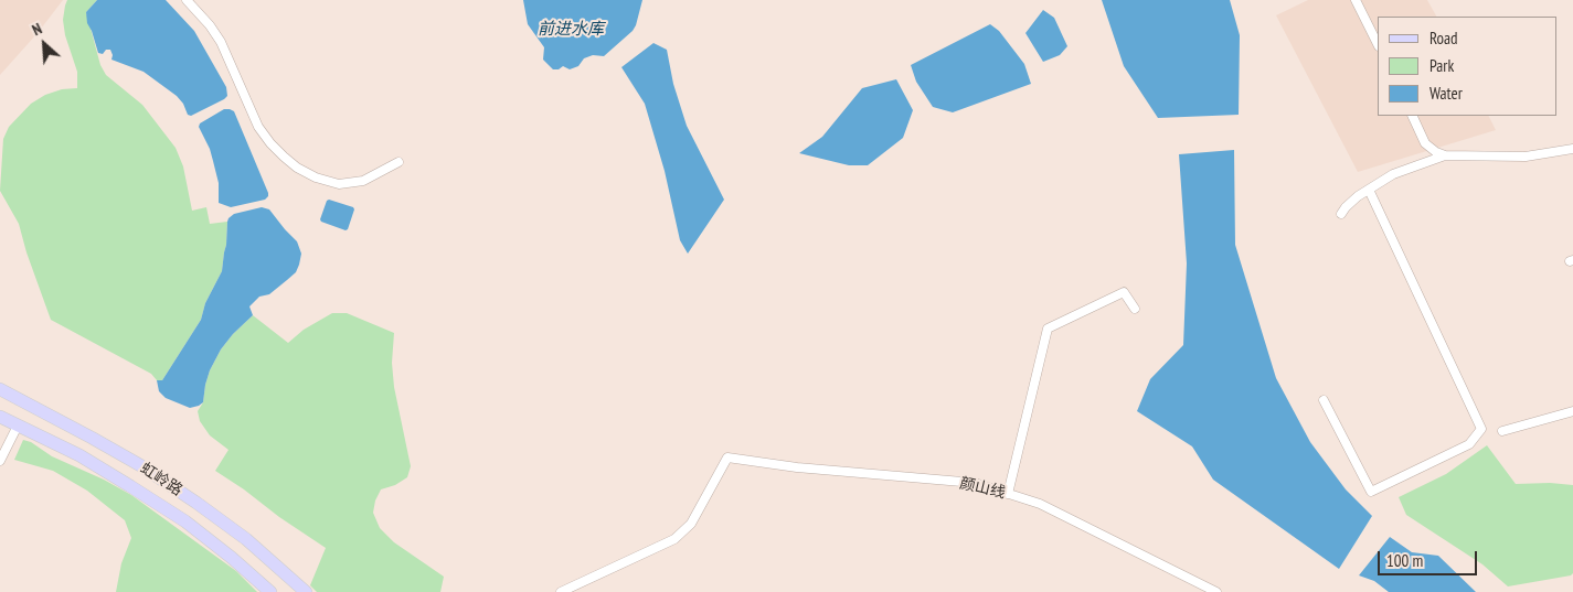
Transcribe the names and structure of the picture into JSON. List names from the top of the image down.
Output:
{
  "streets": {
    "main road": ["虹岭路"],
    "street": ["颜山线"]
  },
  "water": ["前进水库"],
  "legend": ["Road", "Park", "Water"],
  "scale_bar": "100 m",
  "north": "top left"
}
